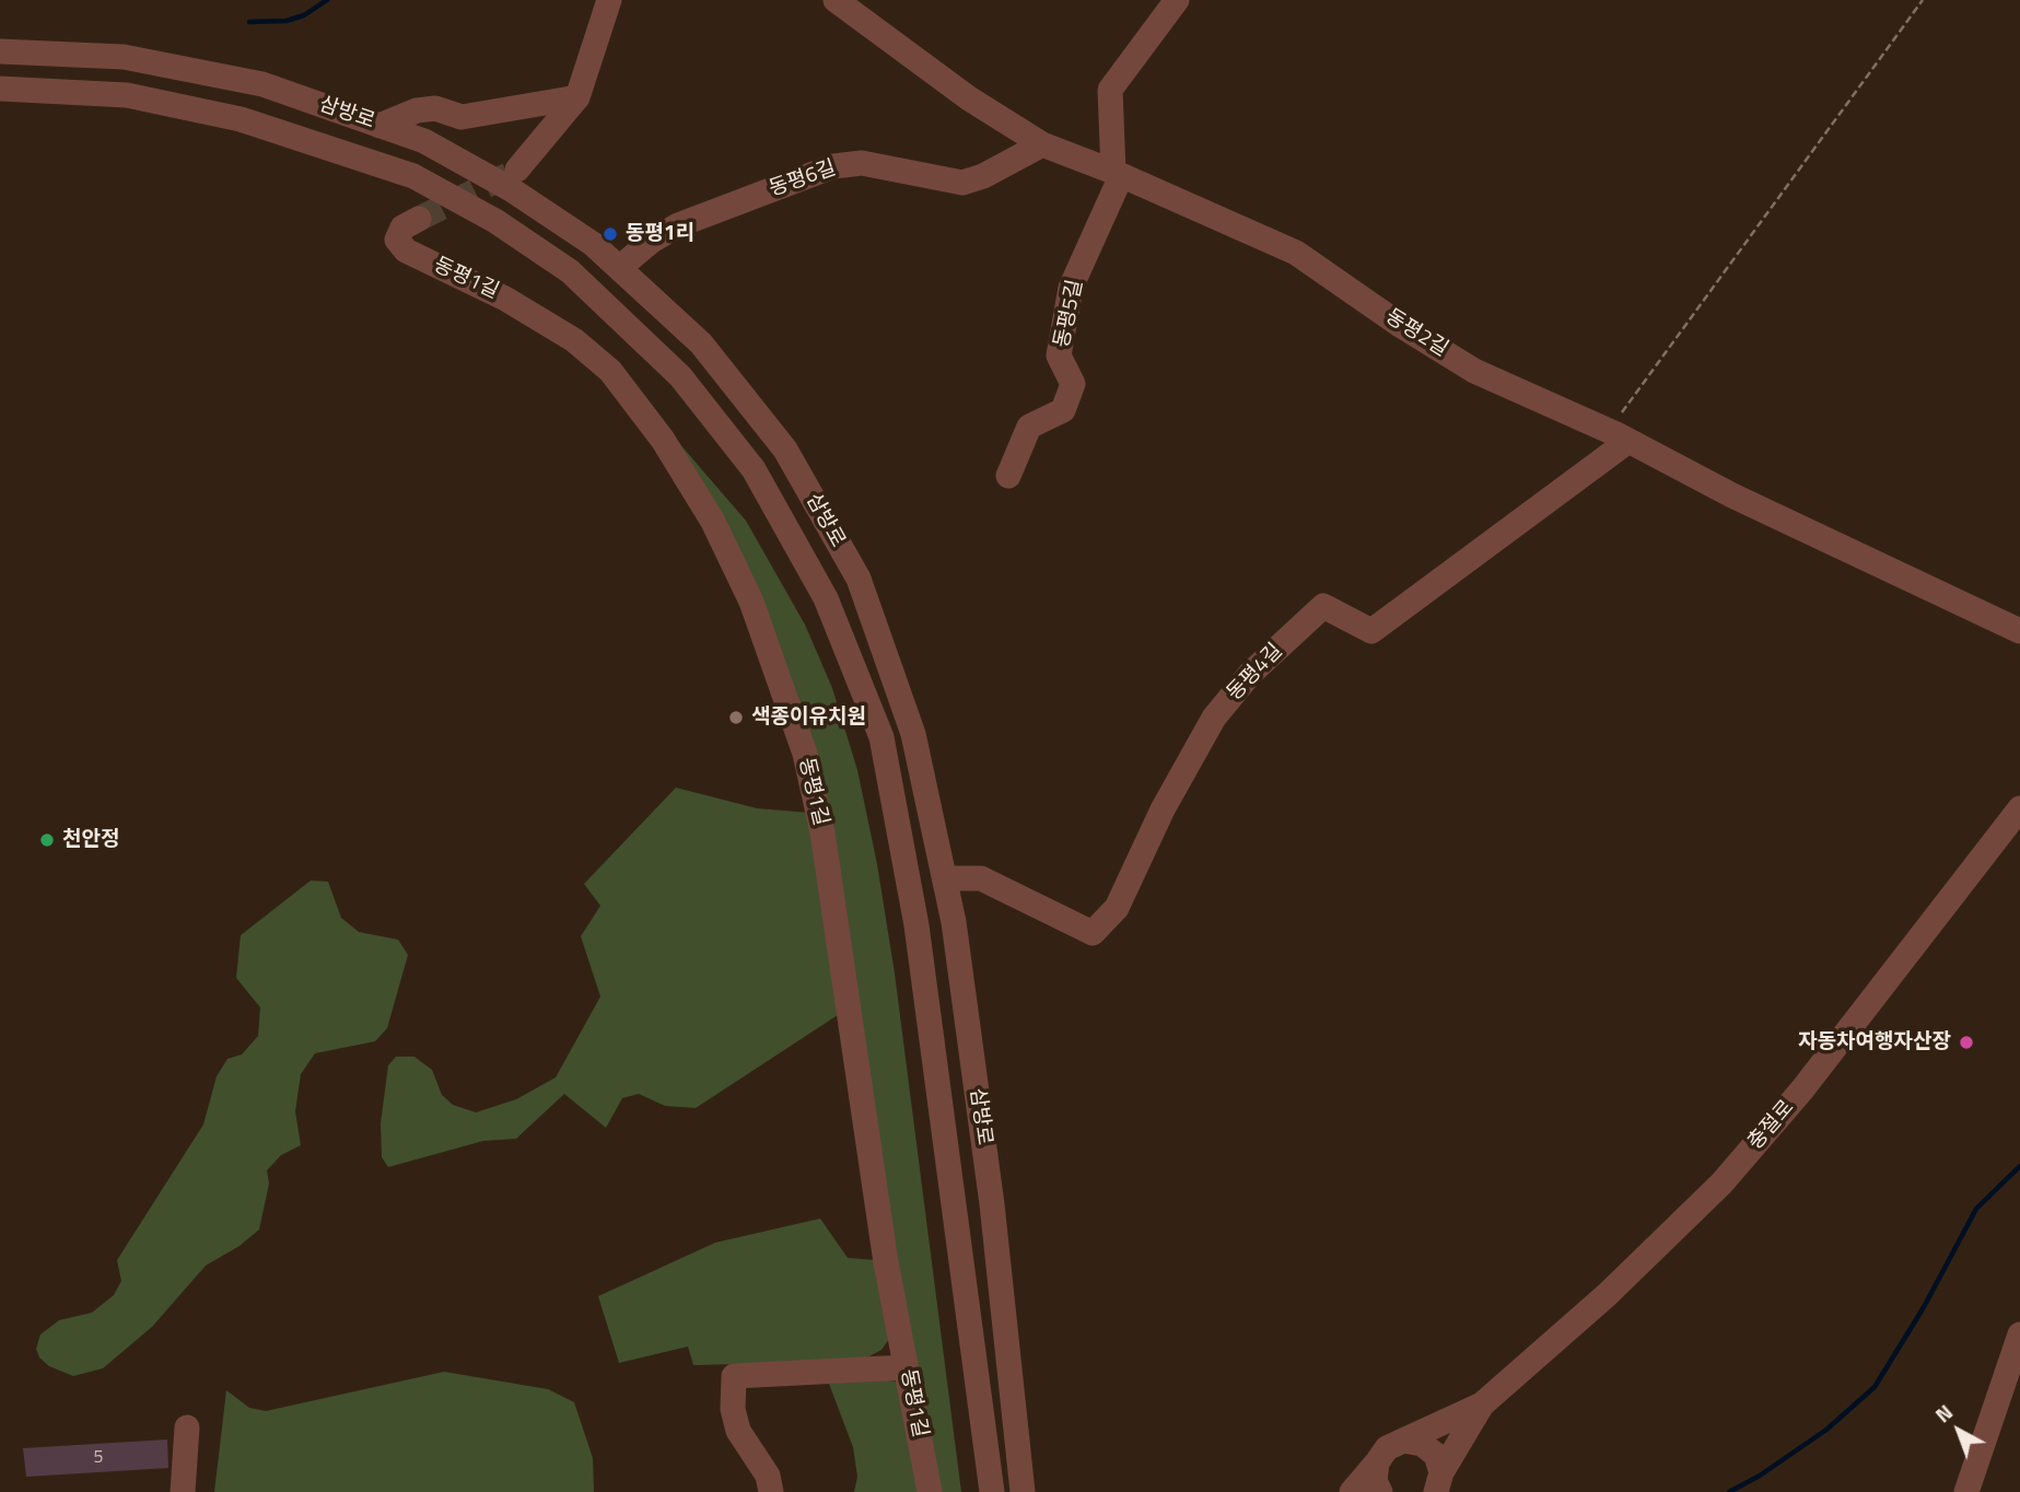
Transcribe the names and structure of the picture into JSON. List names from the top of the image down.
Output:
{
  "streets": {
    "street": [
      "삼방로",
      "동평6길",
      "동평1길",
      "동평5길",
      "동평2길",
      "동평4길",
      "충절로"
    ]
  },
  "crossings": [
    ["삼방로", "동평6길"],
    ["삼방로", "동평4길"],
    ["동평6길", "동평2길"],
    ["동평5길", "동평2길"],
    ["동평2길", "동평4길"]
  ],
  "places": [
    "동평1리",
    "색종이유치원",
    "천안정",
    "자동차여행자산장"
  ],
  "house_numbers": ["5"],
  "north": "top left"
}
